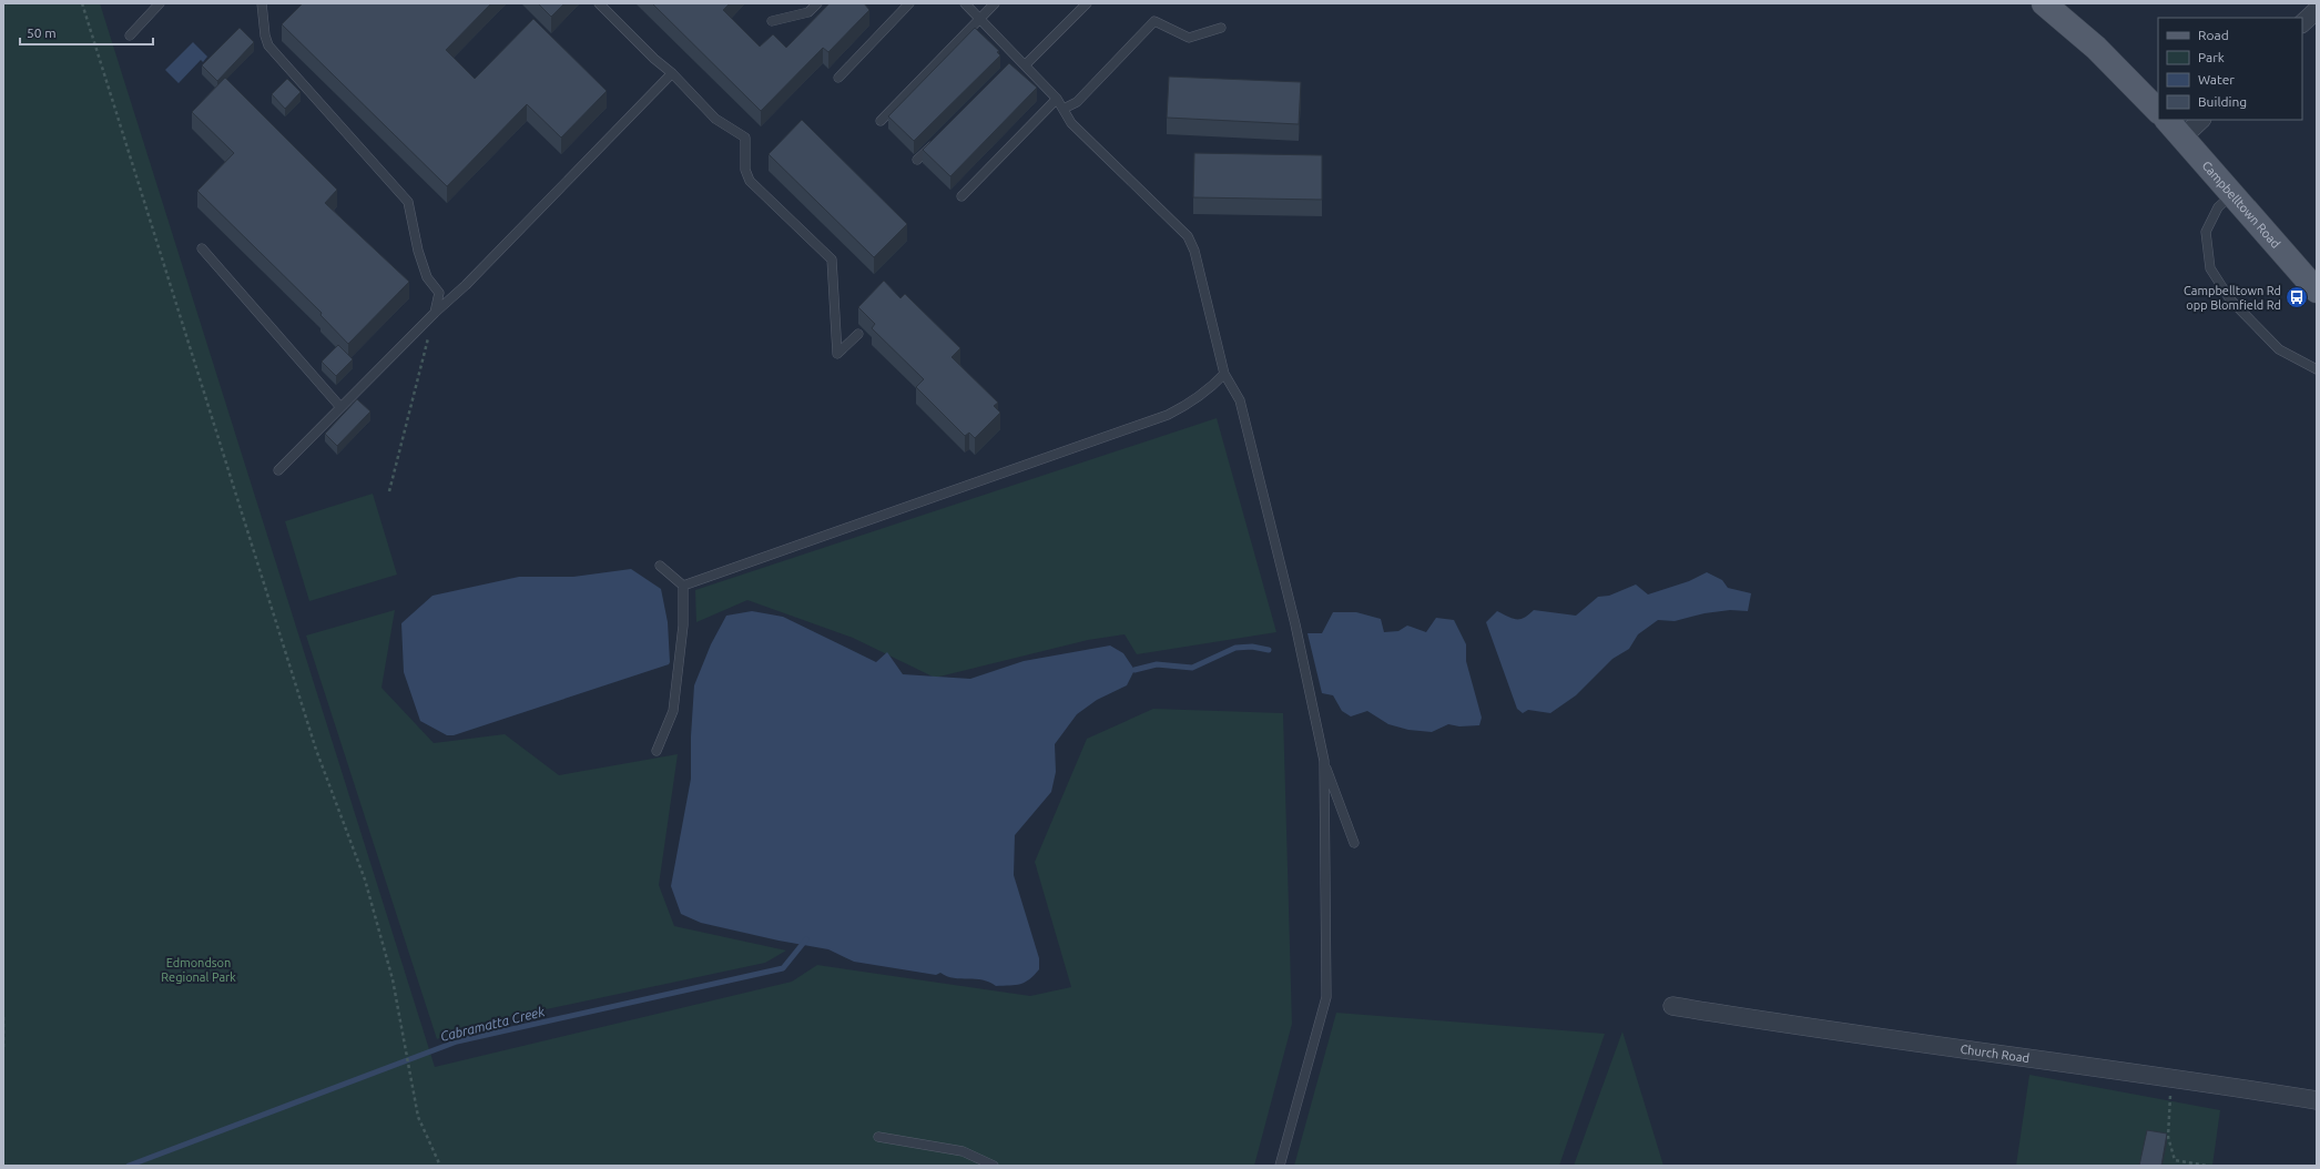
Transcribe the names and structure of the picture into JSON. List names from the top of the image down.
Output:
{
  "streets": {
    "main road": ["Campbelltown Road"],
    "street": ["Church Road"]
  },
  "water": ["Cabramatta Creek"],
  "parks": ["Edmondson Regional Park"],
  "places": {
    "bus stop": ["Campbelltown Rd opp Blomfield Rd"]
  },
  "legend": [
    "Road",
    "Park",
    "Water",
    "Building"
  ],
  "scale_bar": "50 m"
}
